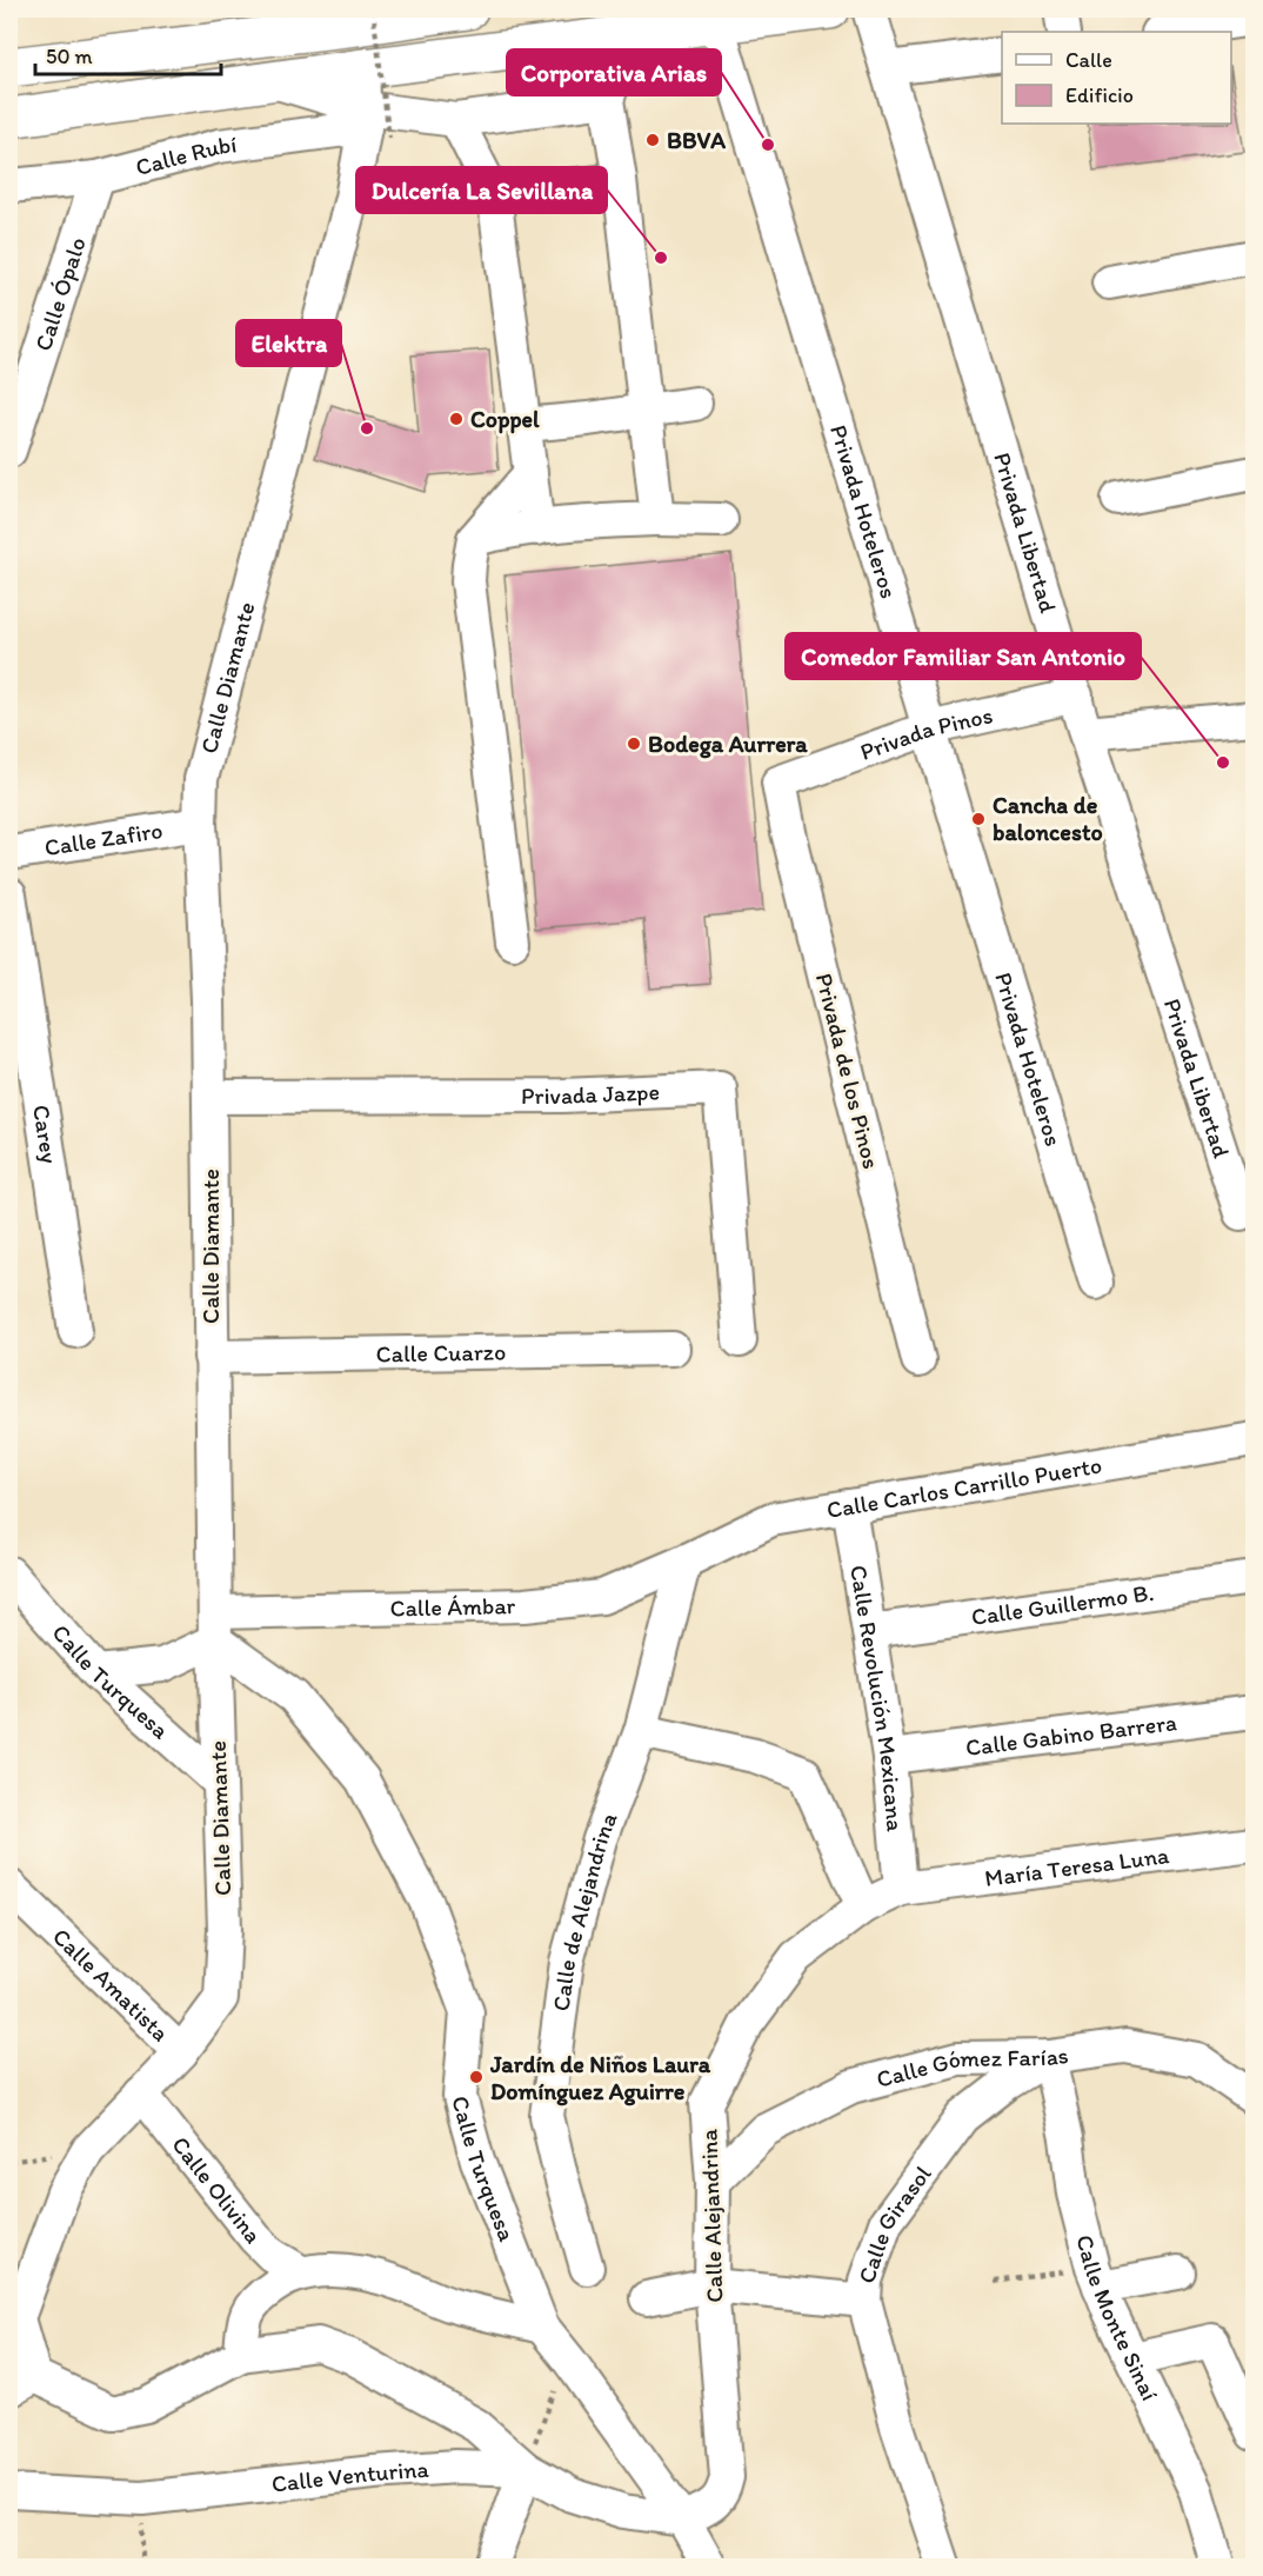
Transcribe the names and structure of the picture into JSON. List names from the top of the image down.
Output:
{
  "streets": {
    "street": [
      "Calle Rubí",
      "Calle Ópalo",
      "Privada Hoteleros",
      "Privada Libertad",
      "Calle Diamante",
      "Privada Pinos",
      "Calle Zafiro",
      "Privada de los Pinos",
      "Privada Jazpe",
      "Carey",
      "Calle Cuarzo",
      "Calle Carlos Carrillo Puerto",
      "Calle Guillermo B.",
      "Calle Ámbar",
      "Calle Turquesa",
      "Calle Revolución Mexicana",
      "Calle Gabino Barrera",
      "María Teresa Luna",
      "Calle de Alejandrina",
      "Calle Amatista",
      "Calle Gómez Farías",
      "Calle Olivina",
      "Calle Alejandrina",
      "Calle Girasol",
      "Calle Monte Sinaí",
      "Calle Venturina"
    ]
  },
  "crossings": [
    ["Calle Rubí", "Calle Ópalo"],
    ["Calle Rubí", "Calle Diamante"],
    ["Privada Hoteleros", "Privada Pinos"],
    ["Privada Libertad", "Privada Pinos"],
    ["Calle Diamante", "Calle Zafiro"],
    ["Calle Diamante", "Privada Jazpe"],
    ["Calle Diamante", "Calle Cuarzo"],
    ["Calle Diamante", "Calle Ámbar"],
    ["Calle Diamante", "Calle Turquesa"],
    ["Calle Diamante", "Calle Amatista"],
    ["Calle Diamante", "Calle Olivina"],
    ["Privada Pinos", "Privada de los Pinos"],
    ["Calle Carlos Carrillo Puerto", "Calle Ámbar"],
    ["Calle Carlos Carrillo Puerto", "Calle Revolución Mexicana"],
    ["Calle Carlos Carrillo Puerto", "Calle de Alejandrina"],
    ["Calle Guillermo B.", "Calle Revolución Mexicana"],
    ["Calle Ámbar", "Calle Turquesa"],
    ["Calle Ámbar", "Calle de Alejandrina"],
    ["Calle Turquesa", "Calle Alejandrina"],
    ["Calle Turquesa", "Calle Venturina"],
    ["Calle Revolución Mexicana", "Calle Gabino Barrera"],
    ["Calle Revolución Mexicana", "María Teresa Luna"],
    ["Calle Revolución Mexicana", "Calle Alejandrina"],
    ["María Teresa Luna", "Calle Alejandrina"],
    ["Calle Gómez Farías", "Calle Alejandrina"],
    ["Calle Gómez Farías", "Calle Girasol"],
    ["Calle Gómez Farías", "Calle Monte Sinaí"],
    ["Calle Alejandrina", "Calle Venturina"],
    ["Calle Girasol", "Calle Monte Sinaí"]
  ],
  "places": [
    "BBVA",
    "Corporativa Arias",
    "Dulcería La Sevillana",
    "Coppel",
    "Elektra",
    "Bodega Aurrera",
    "Comedor Familiar San Antonio",
    "Cancha de baloncesto",
    "Jardín de Niños Laura Domínguez Aguirre"
  ],
  "legend": ["Calle", "Edificio"],
  "scale_bar": "50 m"
}
